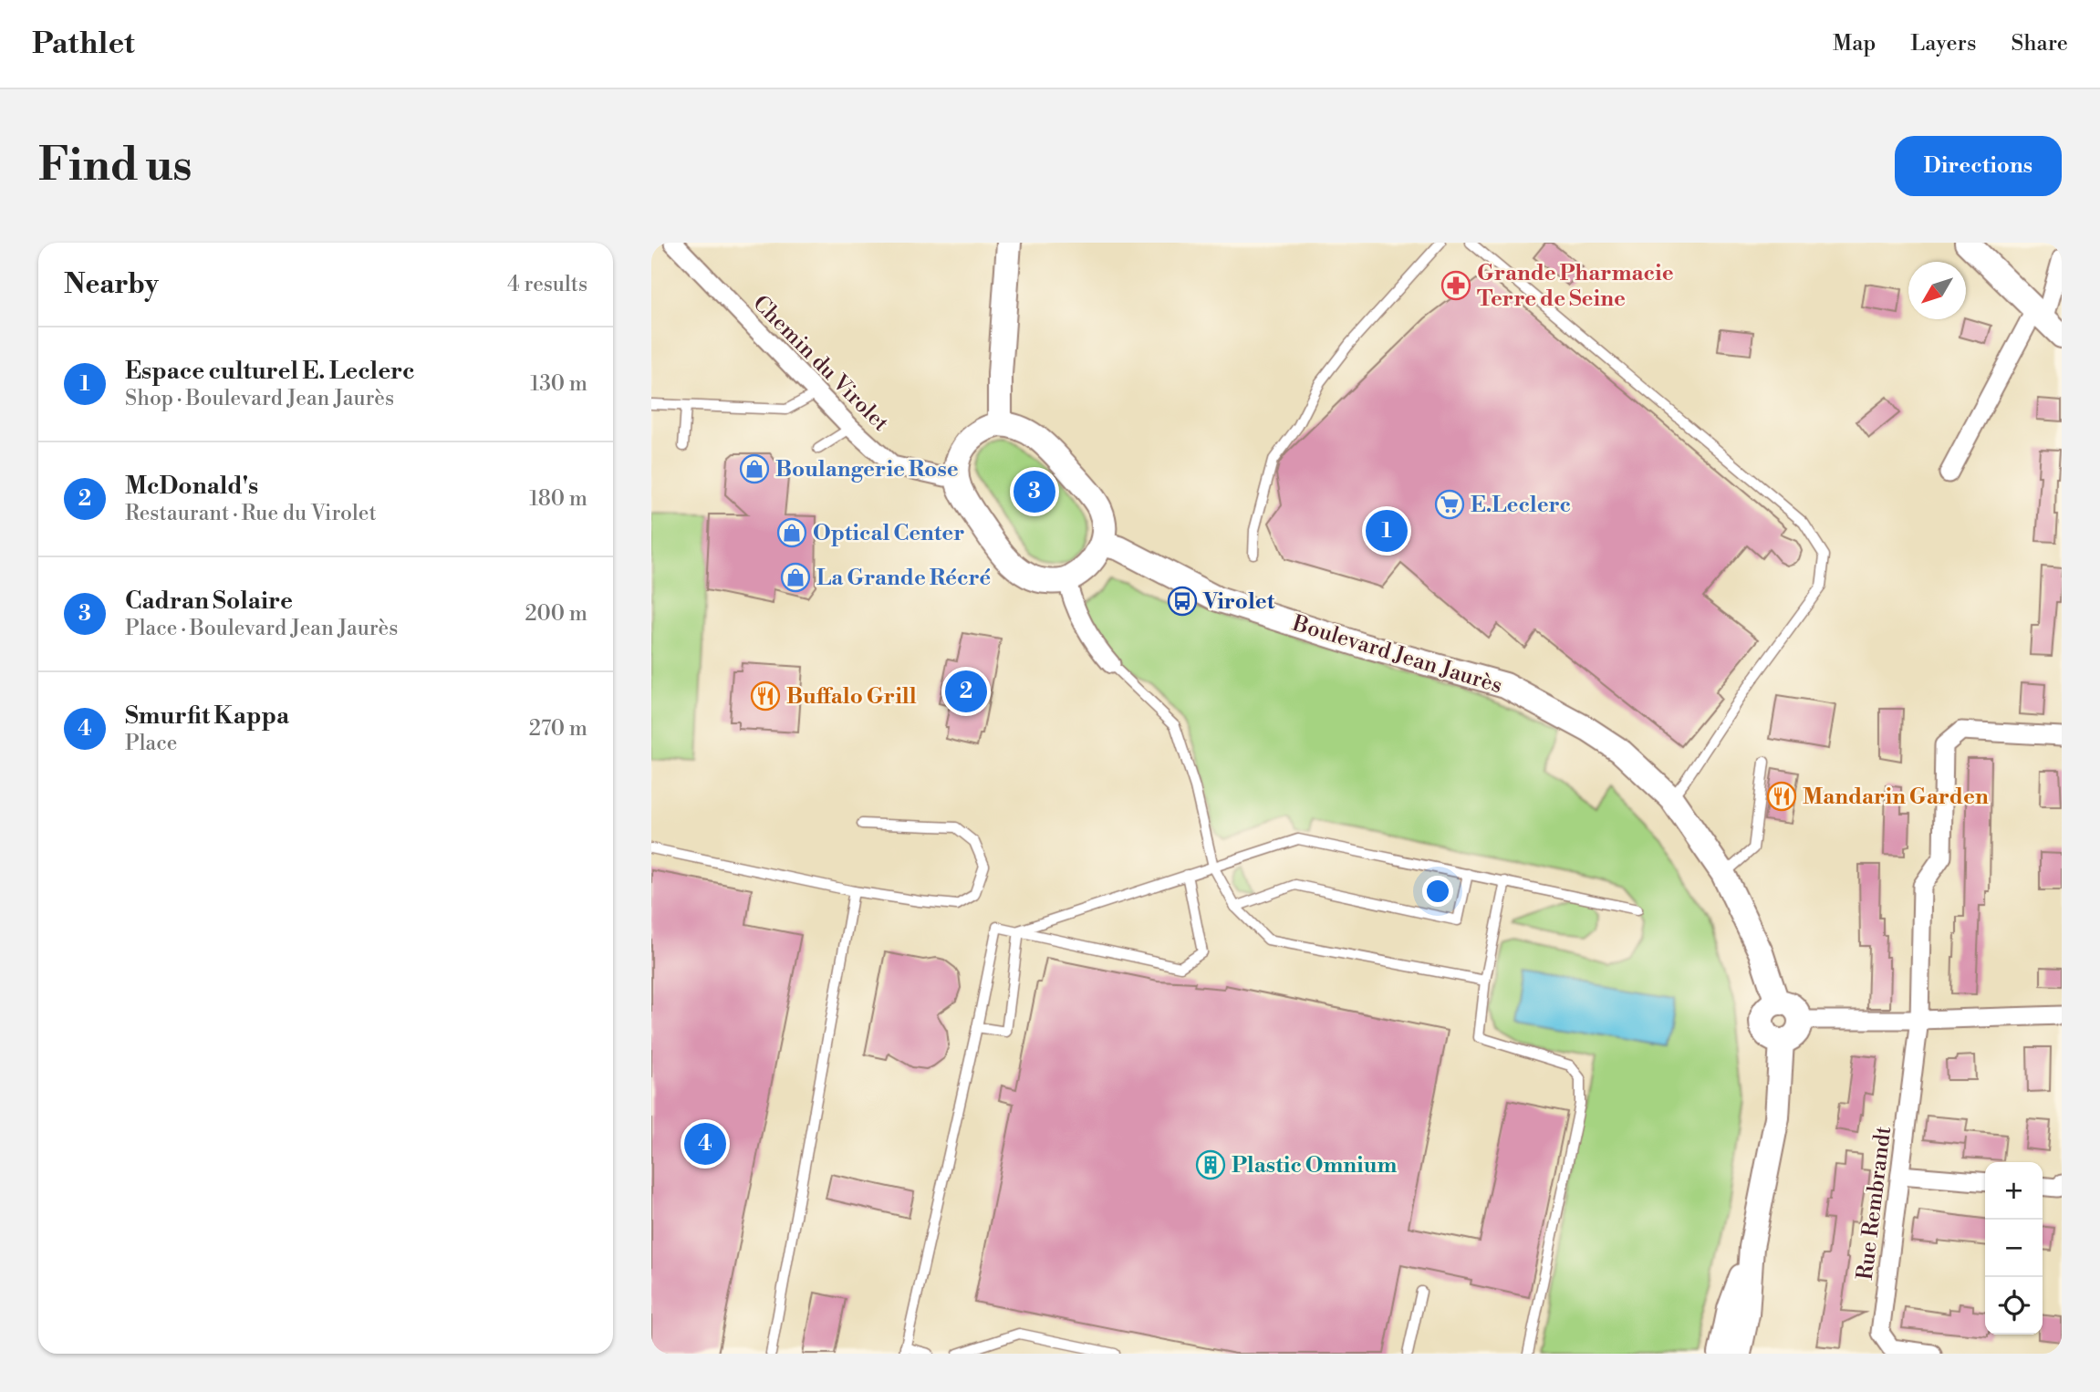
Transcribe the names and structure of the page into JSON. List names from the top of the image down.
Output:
{
  "streets": {
    "main road": ["Boulevard Jean Jaurès"],
    "street": ["Chemin du Virolet", "Rue Rembrandt"]
  },
  "crossings": [
    ["Chemin du Virolet", "Boulevard Jean Jaurès"]
  ],
  "places": {
    "pharmacy": ["Grande Pharmacie Terre de Seine"],
    "shop": ["Boulangerie Rose", "Optical Center", "La Grande Récré"],
    "supermarket": ["E.Leclerc"],
    "bus stop": ["Virolet"],
    "restaurant": ["Buffalo Grill", "Mandarin Garden"],
    "building": ["Plastic Omnium"]
  },
  "north": "bottom left",
  "page": {
    "header": "Pathlet",
    "nav": ["Map", "Layers", "Share"],
    "buttons": "Directions",
    "title": "Find us",
    "heading": ["Nearby", "4 results"],
    "list": [
      {
        "mark": "1",
        "name": "Espace culturel E. Leclerc",
        "note": "Shop · Boulevard Jean Jaurès",
        "value": "130 m"
      },
      {
        "mark": "2",
        "name": "McDonald's",
        "note": "Restaurant · Rue du Virolet",
        "value": "180 m"
      },
      {
        "mark": "3",
        "name": "Cadran Solaire",
        "note": "Place · Boulevard Jean Jaurès",
        "value": "200 m"
      },
      {
        "mark": "4",
        "name": "Smurfit Kappa",
        "note": "Place",
        "value": "270 m"
      }
    ],
    "pins": [
      "3",
      "1",
      "2",
      "4"
    ],
    "map_buttons": ["+", "−"]
  }
}
